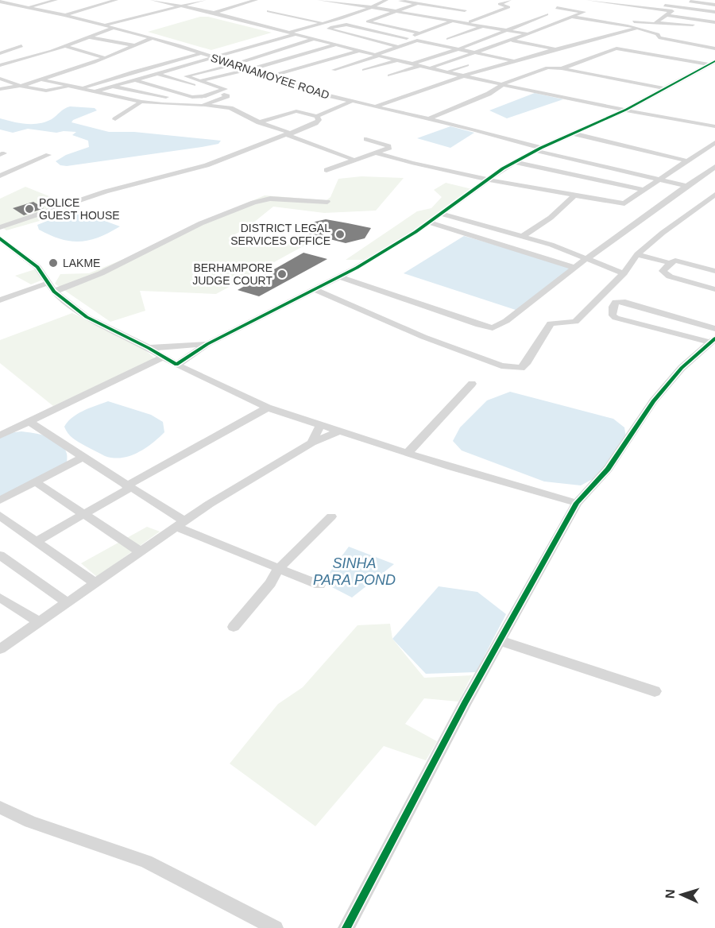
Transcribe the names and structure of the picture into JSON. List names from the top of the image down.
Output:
{
  "streets": {
    "street": ["SWARNAMOYEE ROAD"]
  },
  "water": ["SINHA PARA POND"],
  "places": [
    "POLICE GUEST HOUSE",
    "DISTRICT LEGAL SERVICES OFFICE",
    "LAKME",
    "BERHAMPORE JUDGE COURT"
  ],
  "north": "left"
}
